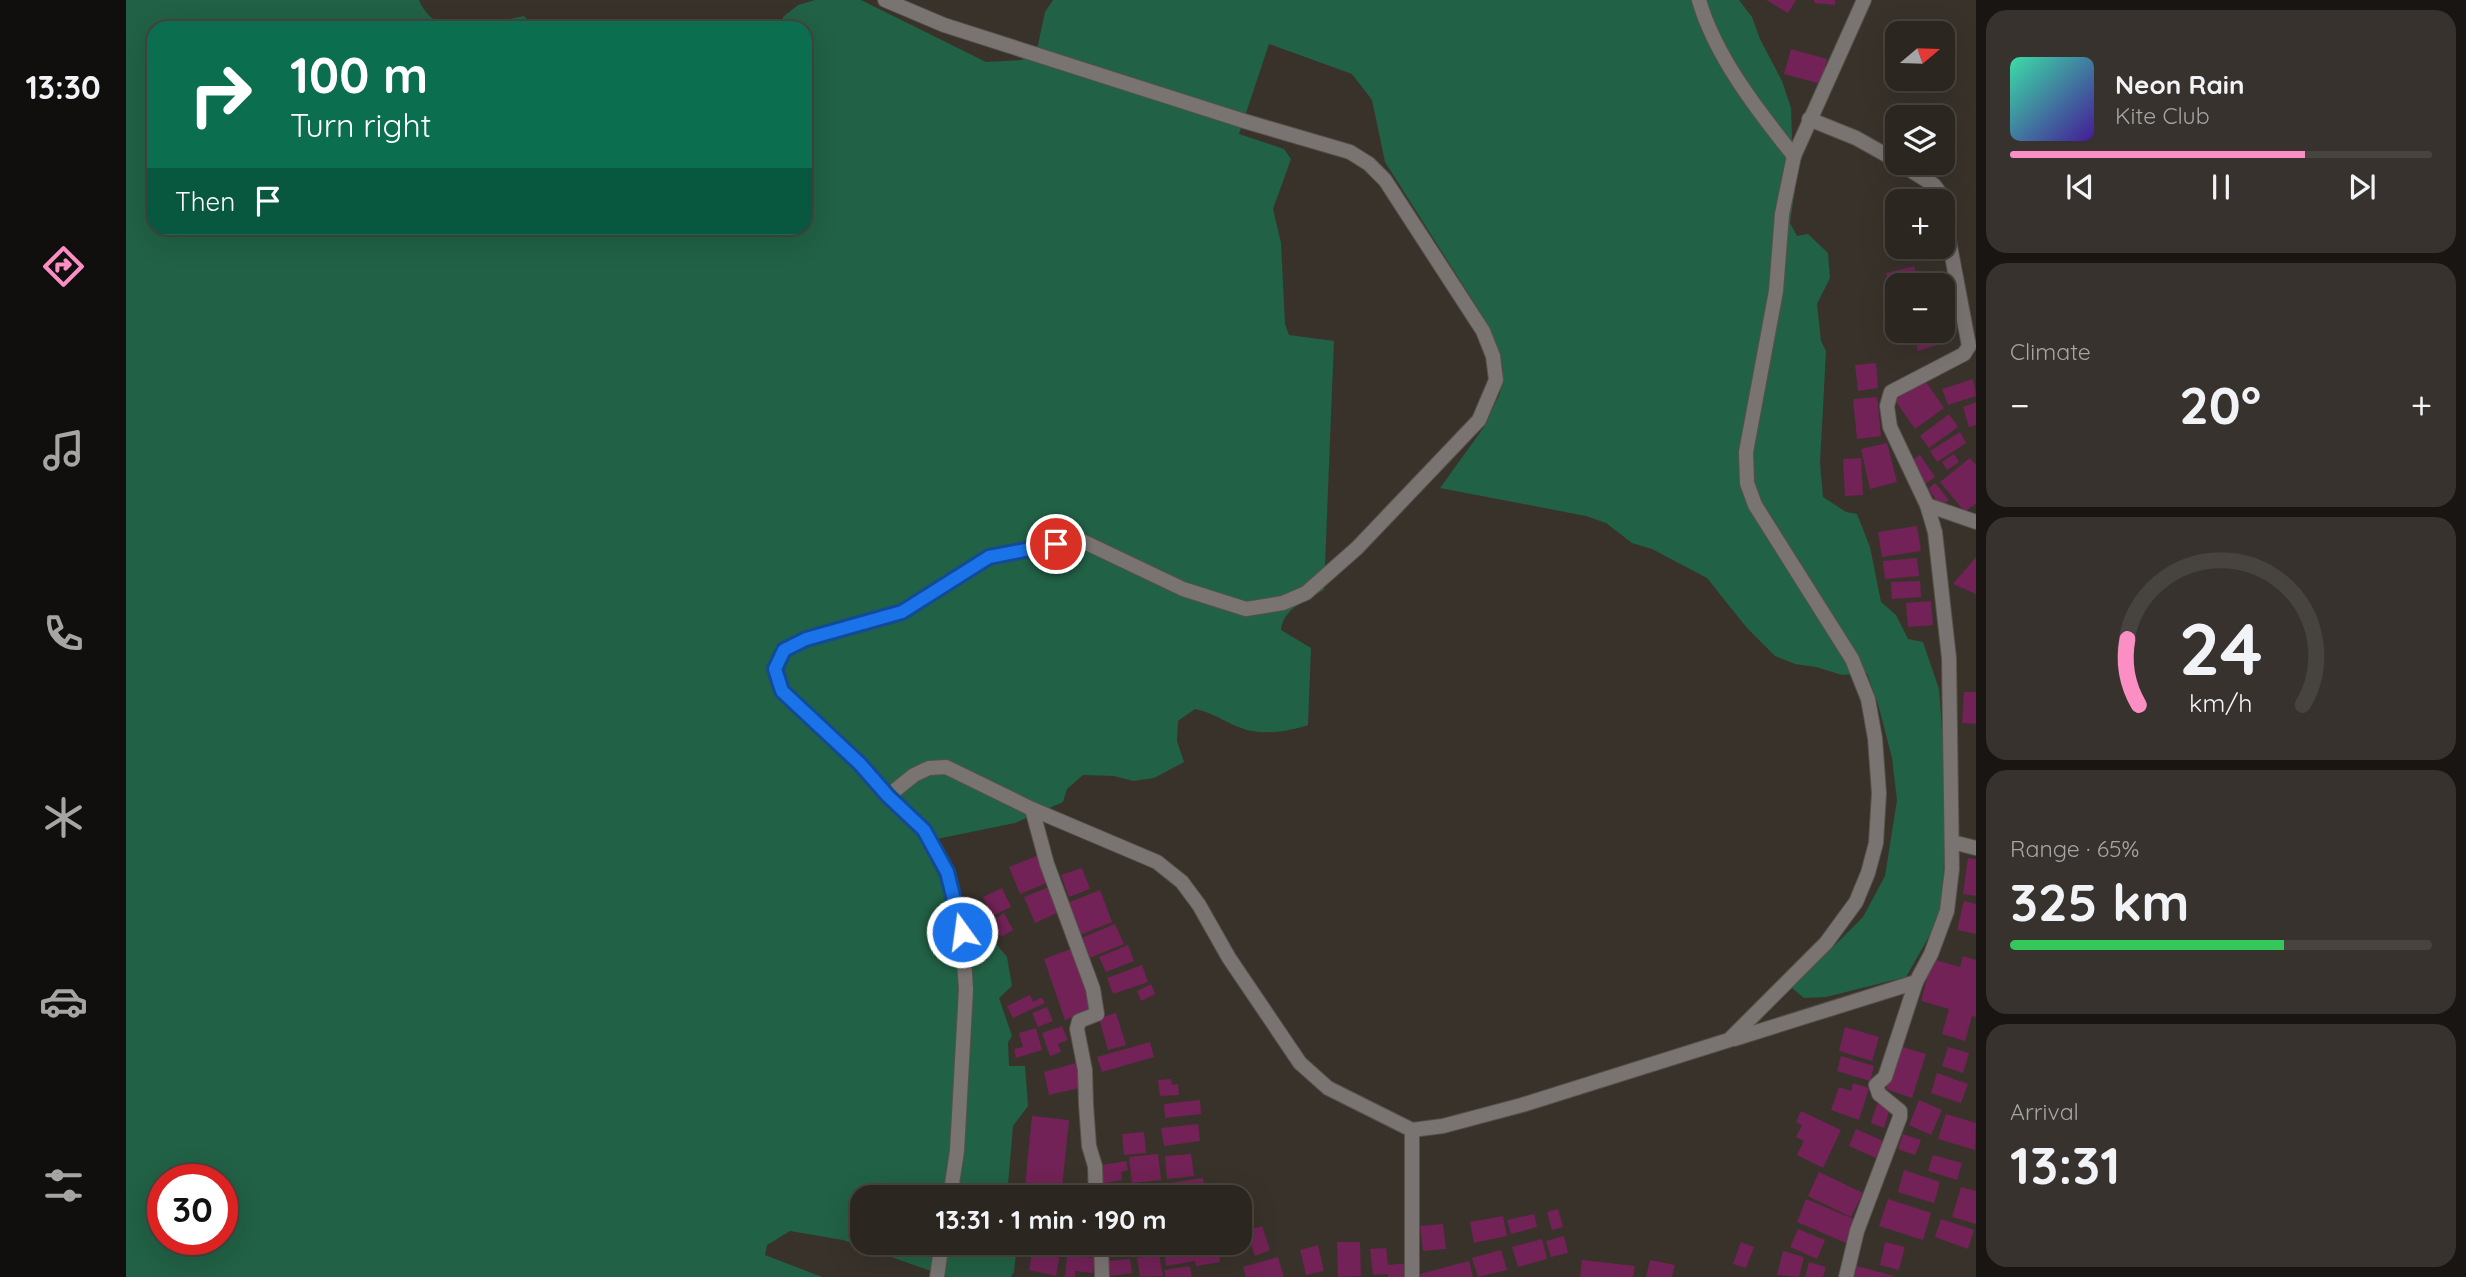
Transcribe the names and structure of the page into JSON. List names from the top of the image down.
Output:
{
  "north": "right",
  "page": {
    "tabs": "13:30",
    "map_buttons": ["+", "−"],
    "turn": ["100 m", "Turn right"],
    "song": ["Neon Rain", "Kite Club"],
    "then": "Then",
    "tile": [
      "Climate",
      ["Range · 65%", "325 km"],
      ["Arrival", "13:31"]
    ],
    "heat": ["−", "20°", "+"],
    "limit": "30",
    "trip": "13:31 · 1 min · 190 m",
    "gauge": ["24", "km/h"]
  }
}
